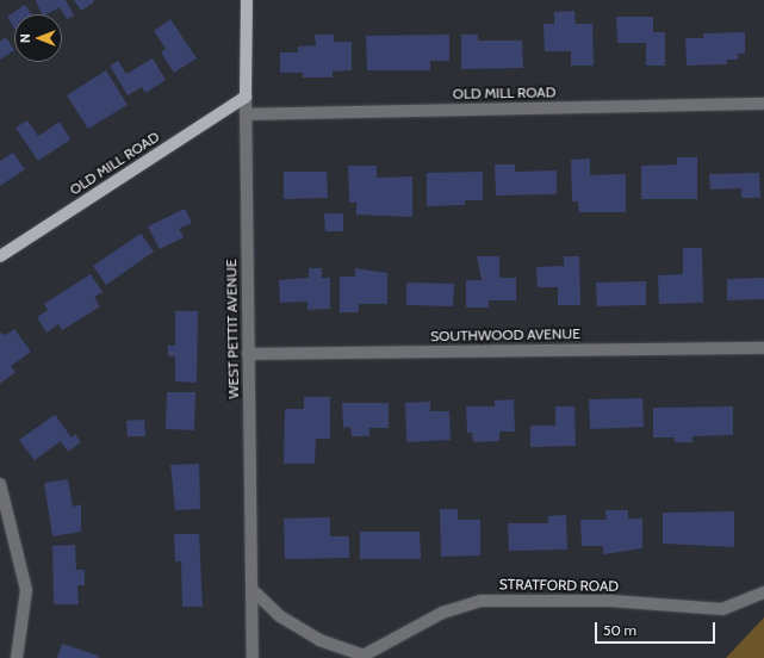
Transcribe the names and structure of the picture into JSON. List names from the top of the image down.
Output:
{
  "streets": {
    "main road": ["OLD MILL ROAD", "WEST PETTIT AVENUE"],
    "street": ["SOUTHWOOD AVENUE", "STRATFORD ROAD"]
  },
  "crossings": [
    ["OLD MILL ROAD", "WEST PETTIT AVENUE"],
    ["WEST PETTIT AVENUE", "SOUTHWOOD AVENUE"],
    ["WEST PETTIT AVENUE", "STRATFORD ROAD"]
  ],
  "scale_bar": "50 m",
  "north": "left"
}
